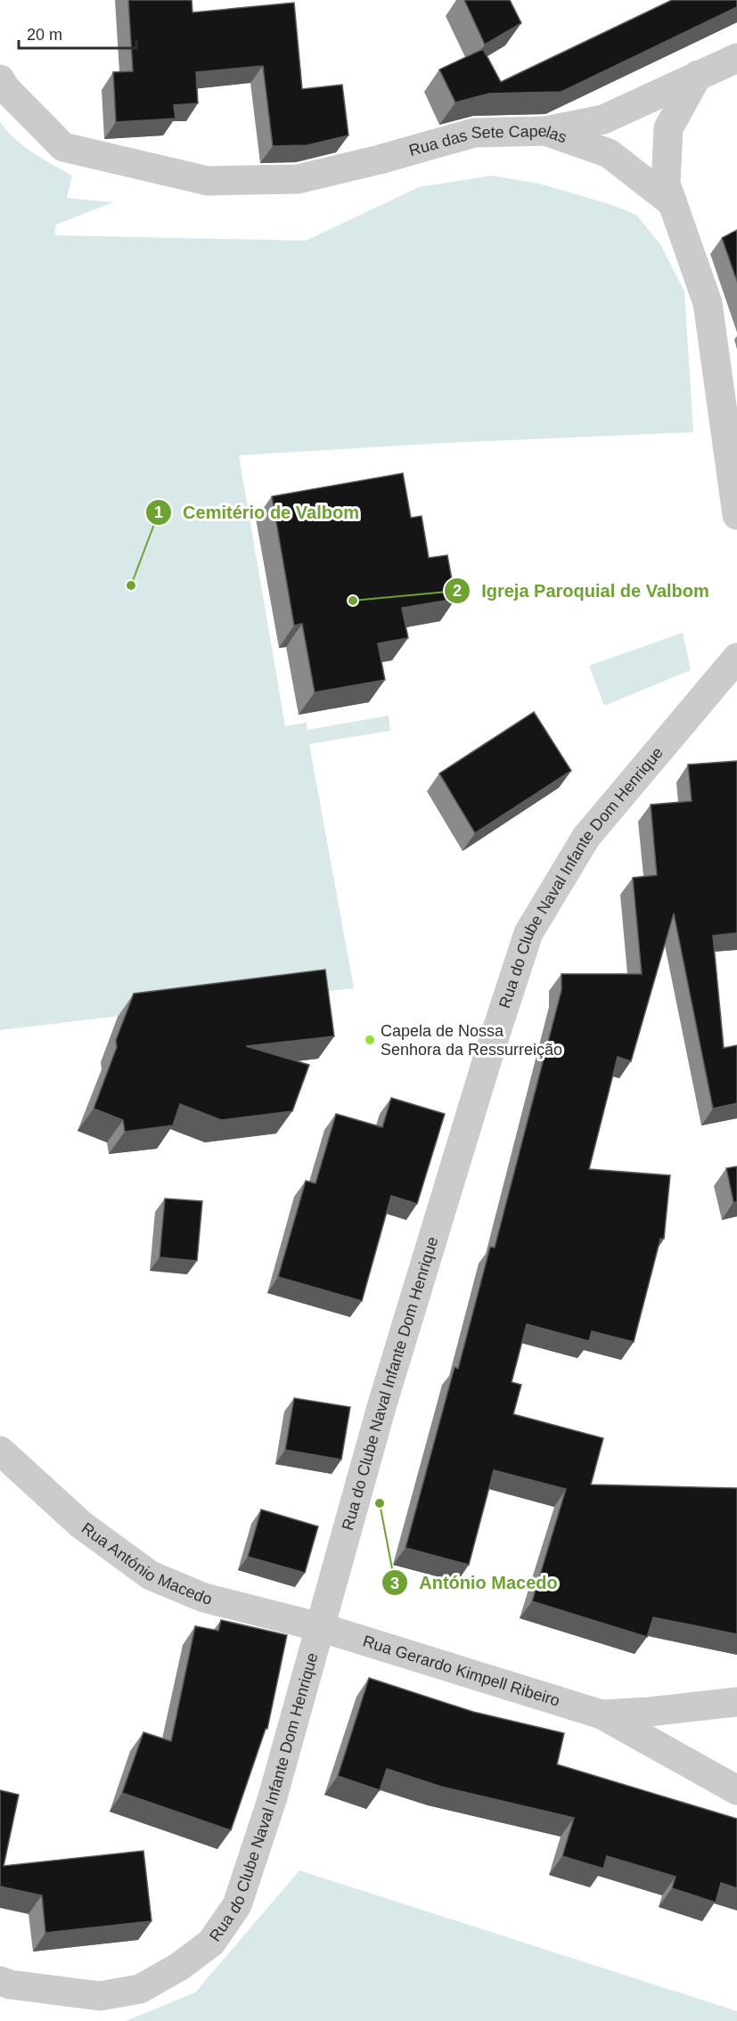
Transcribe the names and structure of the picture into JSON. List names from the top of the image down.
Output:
{
  "streets": {
    "street": [
      "Rua das Sete Capelas",
      "Rua do Clube Naval Infante Dom Henrique",
      "Rua António Macedo",
      "Rua Gerardo Kimpell Ribeiro"
    ]
  },
  "crossings": [
    ["Rua do Clube Naval Infante Dom Henrique", "Rua António Macedo"],
    ["Rua do Clube Naval Infante Dom Henrique", "Rua Gerardo Kimpell Ribeiro"],
    ["Rua António Macedo", "Rua Gerardo Kimpell Ribeiro"]
  ],
  "places": [
    "Cemitério de Valbom",
    "Igreja Paroquial de Valbom",
    "Capela de Nossa Senhora da Ressurreição",
    "António Macedo"
  ],
  "scale_bar": "20 m"
}
